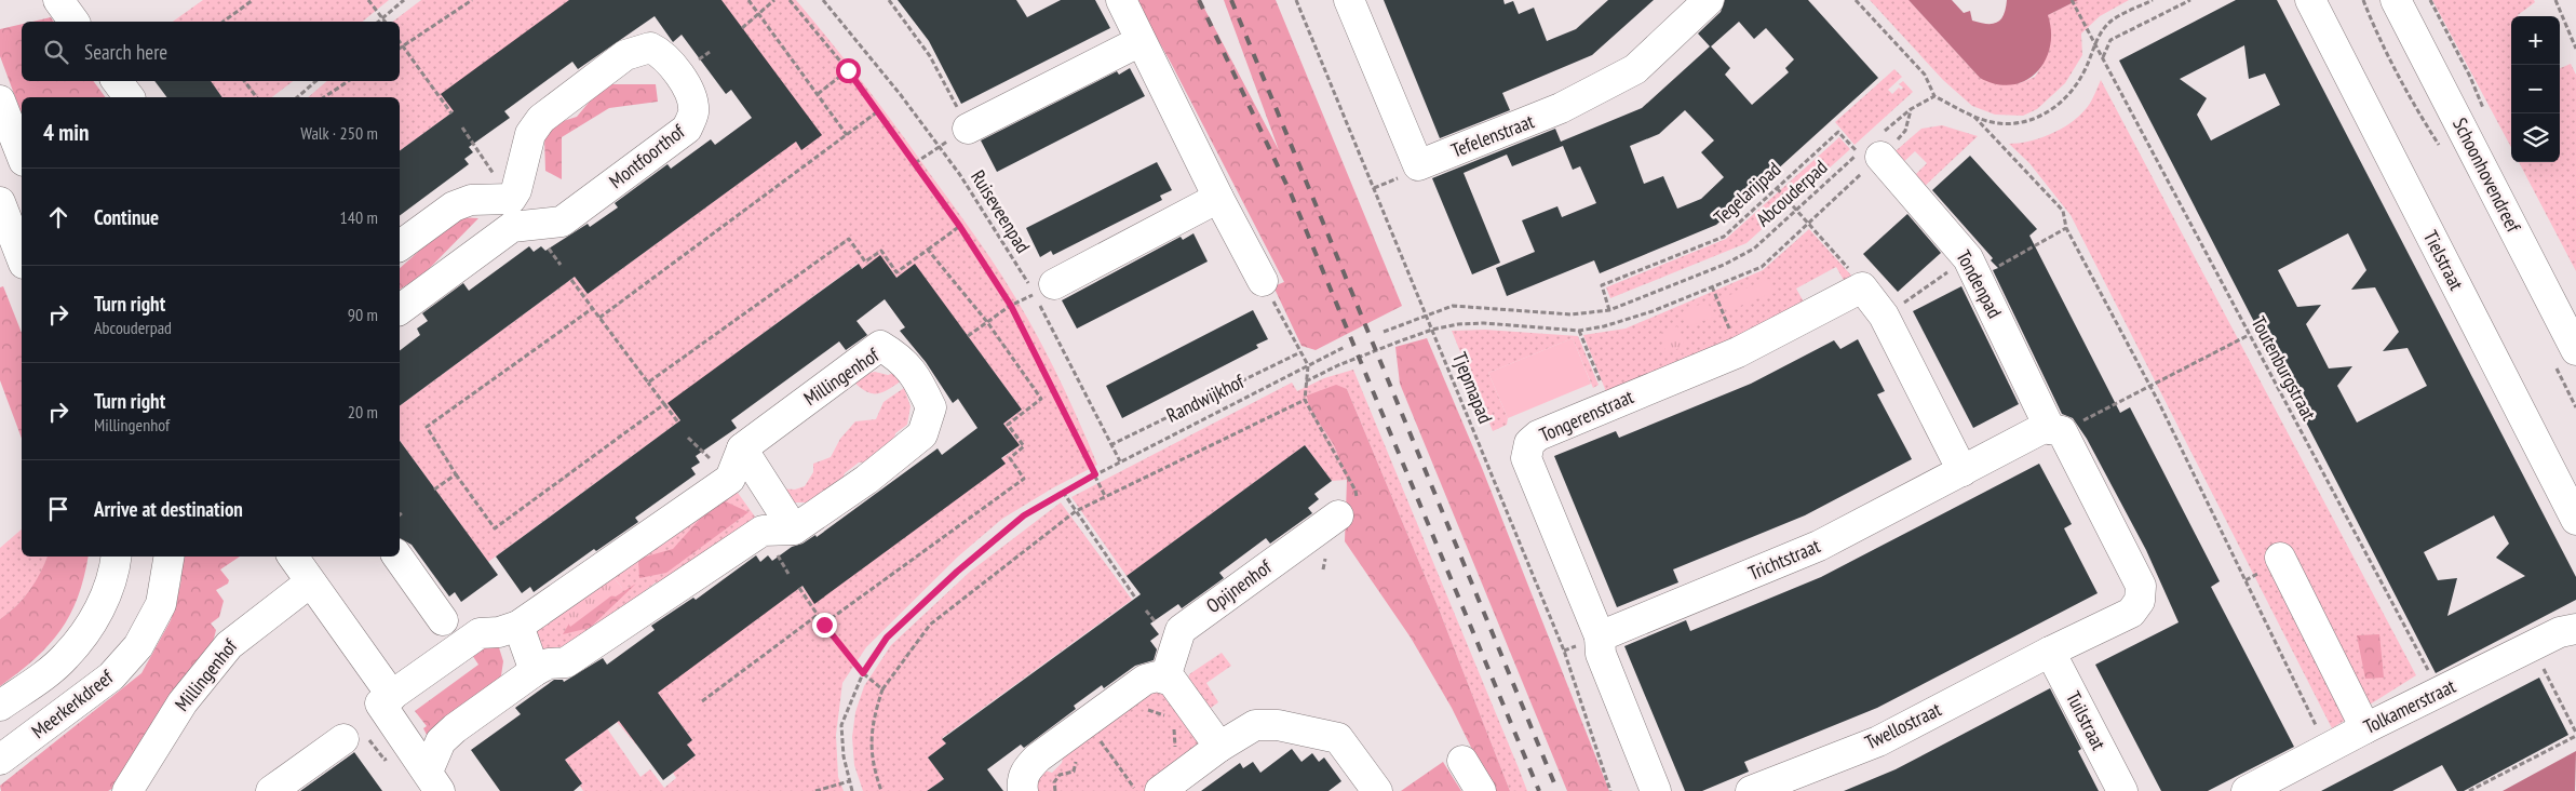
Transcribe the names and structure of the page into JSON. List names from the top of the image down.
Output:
{
  "streets": {
    "street": [
      "Tefelenstraat",
      "Montfoorthof",
      "Schoonhovendreef",
      "Tielstraat",
      "Tondenpad",
      "Millingenhof",
      "Tongerenstraat",
      "Trichtstraat",
      "Opijnenhof",
      "Meerkerkdreef",
      "Tolkamerstraat",
      "Tuilstraat",
      "Twellostraat"
    ],
    "path": [
      "Tegelarijpad",
      "Abcouderpad",
      "Ruiseveenpad",
      "Toutenburgstraat",
      "Tjepmapad",
      "Randwijkhof"
    ]
  },
  "crossings": [
    ["Tegelarijpad", "Abcouderpad"],
    ["Tegelarijpad", "Tondenpad"],
    ["Abcouderpad", "Tondenpad"],
    ["Abcouderpad", "Tjepmapad"],
    ["Ruiseveenpad", "Randwijkhof"],
    ["Tondenpad", "Tuilstraat"],
    ["Tondenpad", "Twellostraat"],
    ["Toutenburgstraat", "Tolkamerstraat"],
    ["Tongerenstraat", "Trichtstraat"],
    ["Tuilstraat", "Twellostraat"]
  ],
  "page": {
    "map_buttons": ["+", "−"],
    "search": "Search here",
    "heading": ["4 min", "Walk · 250 m"],
    "list": [
      ["Continue", "140 m"],
      ["Turn right", "Abcouderpad", "90 m"],
      ["Turn right", "Millingenhof", "20 m"],
      "Arrive at destination"
    ]
  }
}
